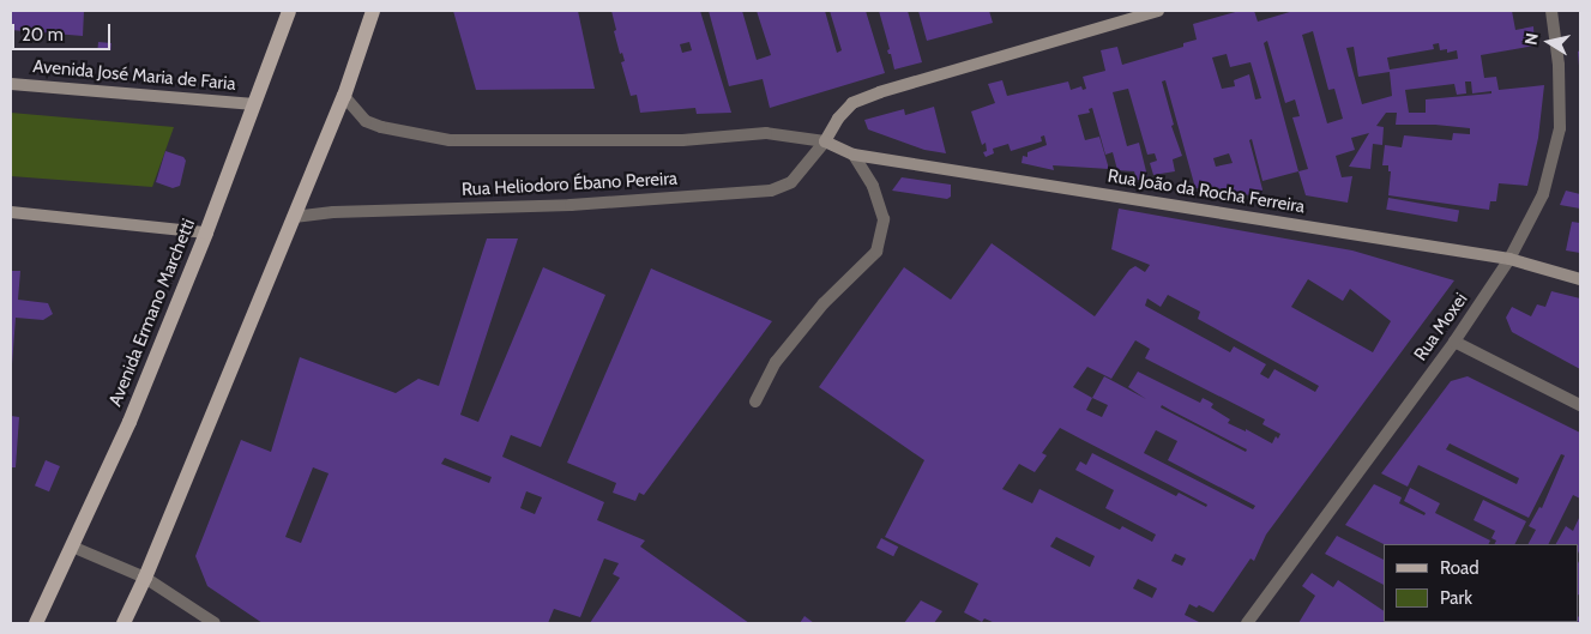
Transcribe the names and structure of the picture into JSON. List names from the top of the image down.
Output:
{
  "streets": {
    "main road": ["Avenida Ermano Marchetti"],
    "street": [
      "Avenida José Maria de Faria",
      "Rua Heliodoro Ébano Pereira",
      "Rua João da Rocha Ferreira",
      "Rua Moxei"
    ]
  },
  "crossings": [
    ["Avenida José Maria de Faria", "Avenida Ermano Marchetti"],
    ["Rua Heliodoro Ébano Pereira", "Rua João da Rocha Ferreira"],
    ["Rua João da Rocha Ferreira", "Rua Moxei"]
  ],
  "legend": ["Road", "Park"],
  "scale_bar": "20 m",
  "north": "left"
}
